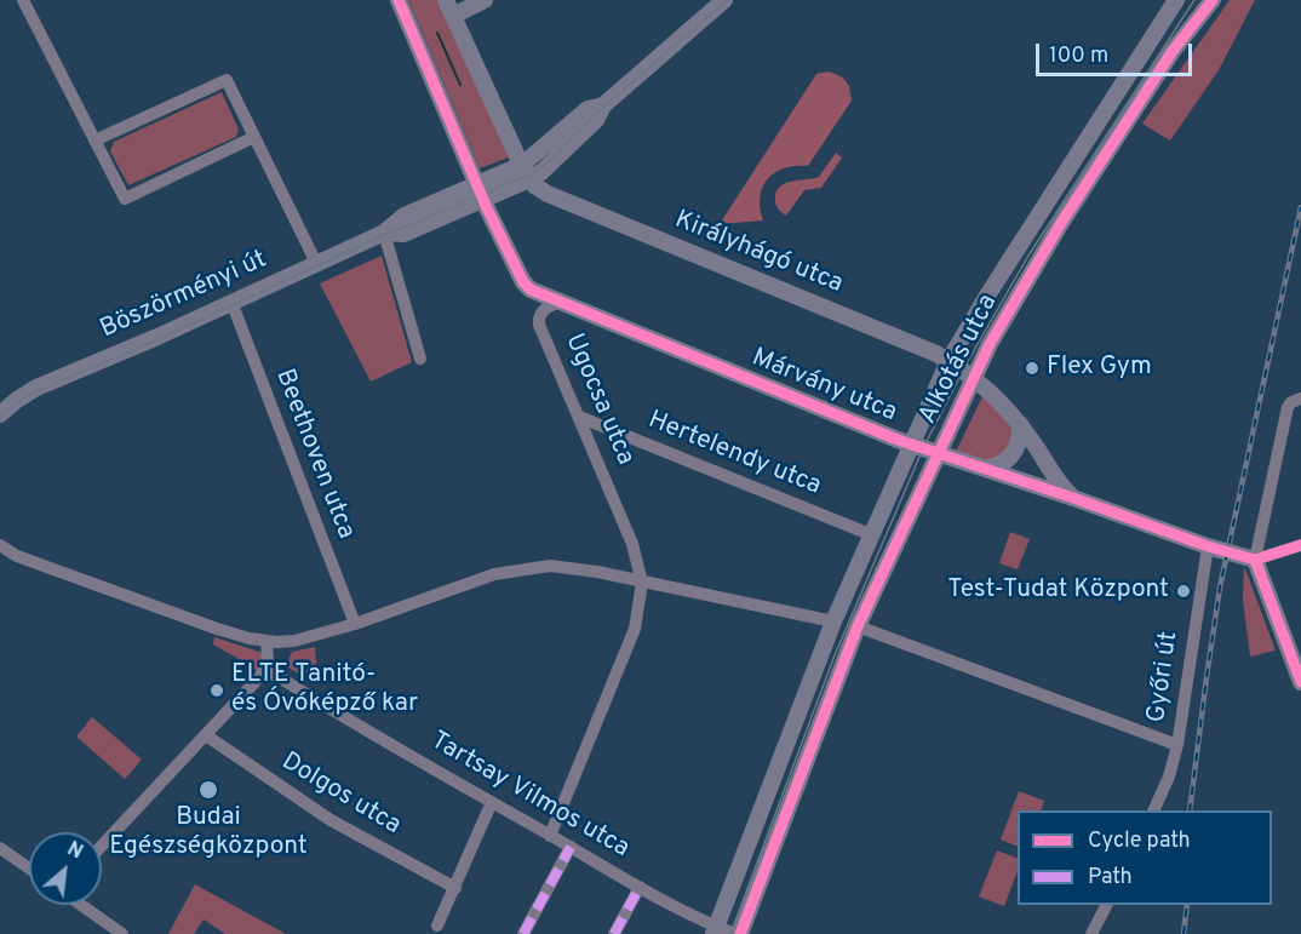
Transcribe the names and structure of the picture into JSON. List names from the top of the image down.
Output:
{
  "streets": {
    "street": [
      "Királyhágó utca",
      "Böszörményi út",
      "Alkotás utca",
      "Márvány utca",
      "Ugocsa utca",
      "Beethoven utca",
      "Hertelendy utca",
      "Győri út",
      "Dolgos utca",
      "Tartsay Vilmos utca"
    ]
  },
  "crossings": [
    ["Királyhágó utca", "Böszörményi út"],
    ["Királyhágó utca", "Alkotás utca"],
    ["Böszörményi út", "Ugocsa utca"],
    ["Böszörményi út", "Beethoven utca"],
    ["Alkotás utca", "Márvány utca"],
    ["Alkotás utca", "Hertelendy utca"],
    ["Alkotás utca", "Tartsay Vilmos utca"],
    ["Márvány utca", "Ugocsa utca"],
    ["Márvány utca", "Győri út"],
    ["Ugocsa utca", "Hertelendy utca"]
  ],
  "places": [
    "Flex Gym",
    "Test-Tudat Központ",
    "ELTE Tanitó- és Óvóképző kar",
    "Budai Egészségközpont"
  ],
  "legend": ["Cycle path", "Path"],
  "scale_bar": "100 m",
  "north": "top right"
}
